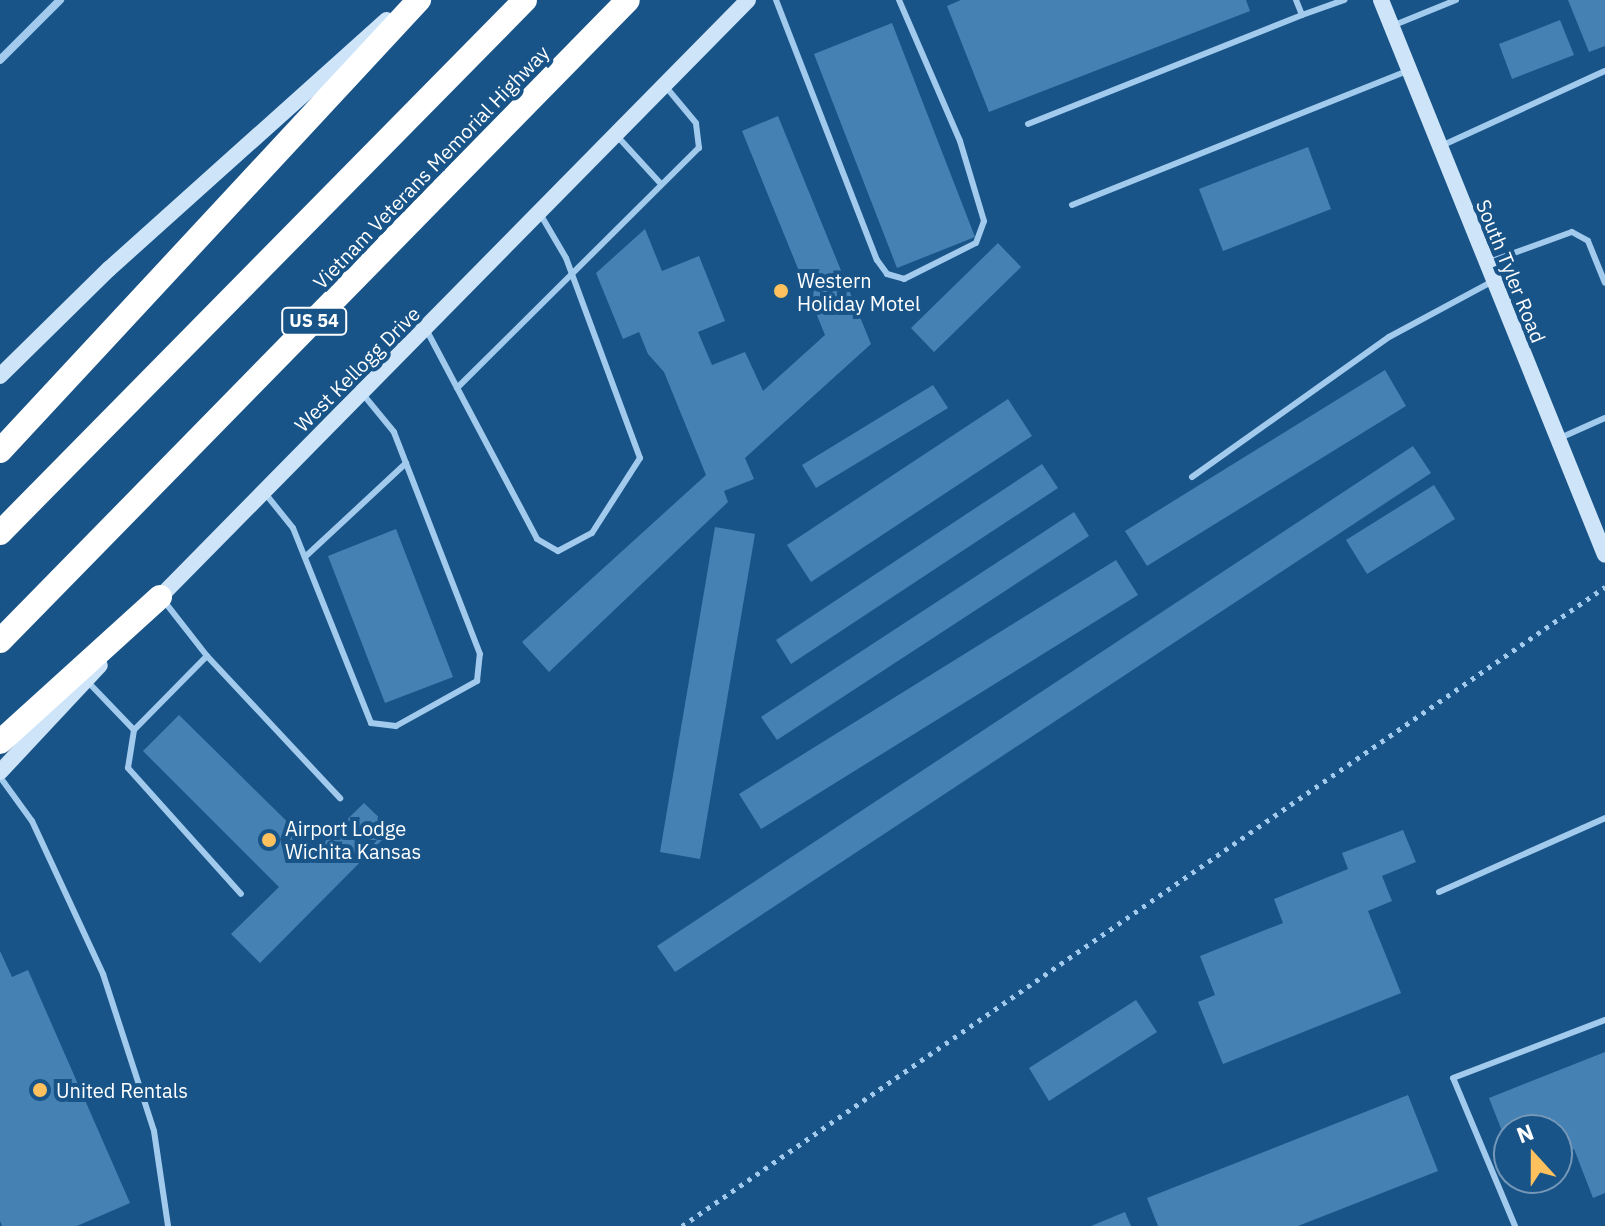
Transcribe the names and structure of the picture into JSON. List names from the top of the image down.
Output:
{
  "streets": {
    "highway": ["Vietnam Veterans Memorial Highway", "US 54"],
    "main road": ["South Tyler Road", "West Kellogg Drive"]
  },
  "places": ["Western Holiday Motel", "Airport Lodge Wichita Kansas", "United Rentals"],
  "north": "top"
}
